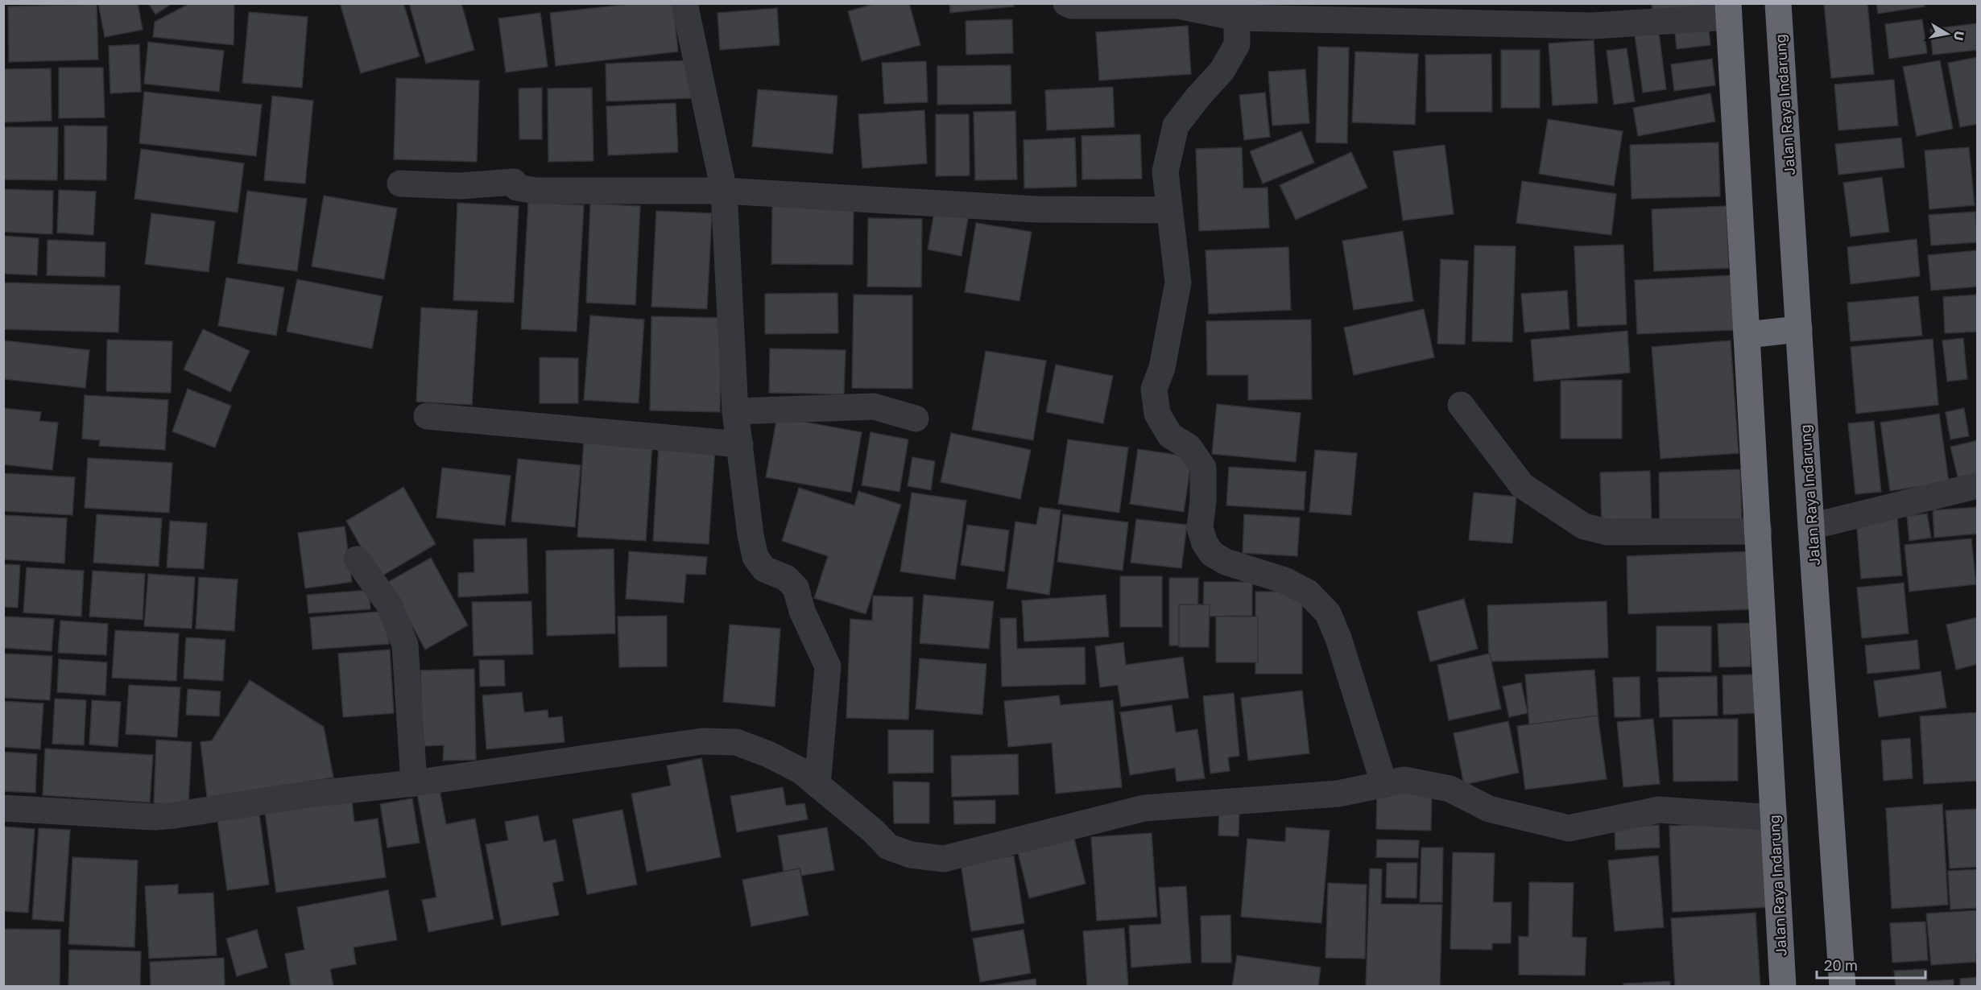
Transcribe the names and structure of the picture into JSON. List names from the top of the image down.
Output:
{
  "streets": {
    "highway": ["Jalan Raya Indarung"]
  },
  "scale_bar": "20 m",
  "north": "right"
}
